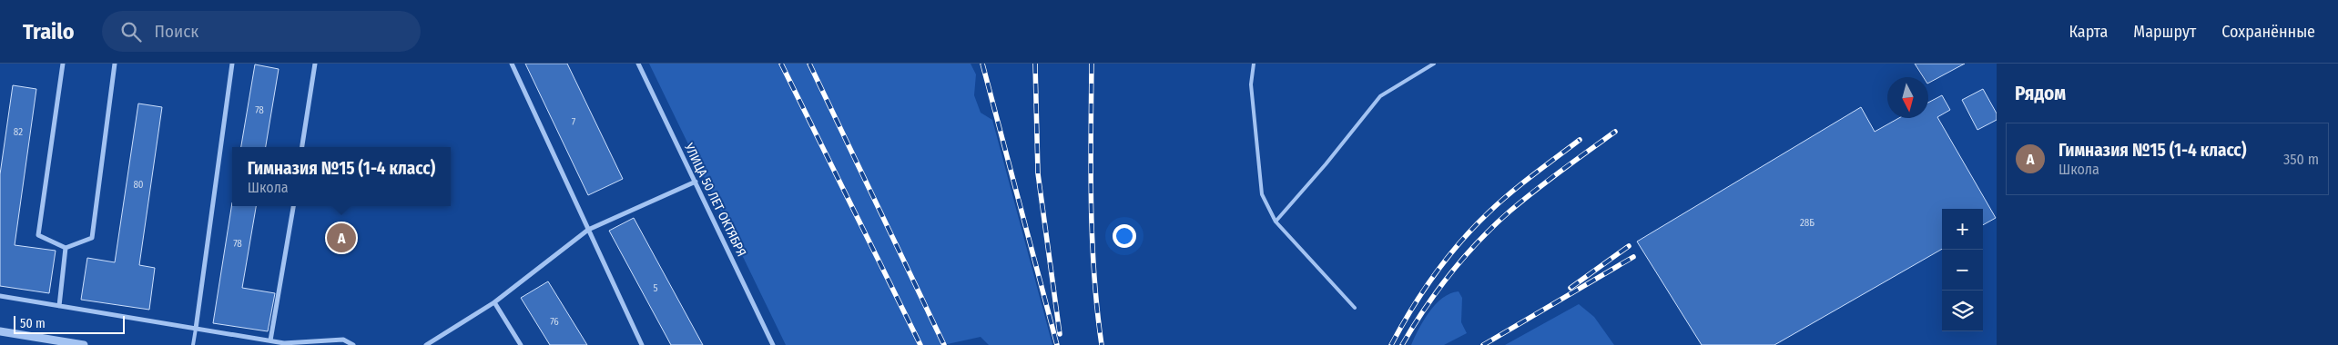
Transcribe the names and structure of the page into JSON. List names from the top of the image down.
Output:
{
  "streets": {
    "street": ["УЛИЦА 50 ЛЕТ ОКТЯБРЯ"]
  },
  "house_numbers": [
    "78",
    "7",
    "82",
    "80",
    "28Б",
    "78",
    "5",
    "76"
  ],
  "scale_bar": "50 m",
  "north": "bottom",
  "page": {
    "header": "Trailo",
    "search": "Поиск",
    "nav": ["Карта", "Маршрут", "Сохранённые"],
    "heading": "Рядом",
    "list": [
      {
        "mark": "A",
        "name": "Гимназия №15 (1-4 класс)",
        "note": "Школа",
        "value": "350 m"
      }
    ],
    "popup": ["Гимназия №15 (1-4 класс)", "Школа"],
    "map_buttons": ["+", "−"],
    "pins": "A",
    "scale": "50 m"
  }
}
